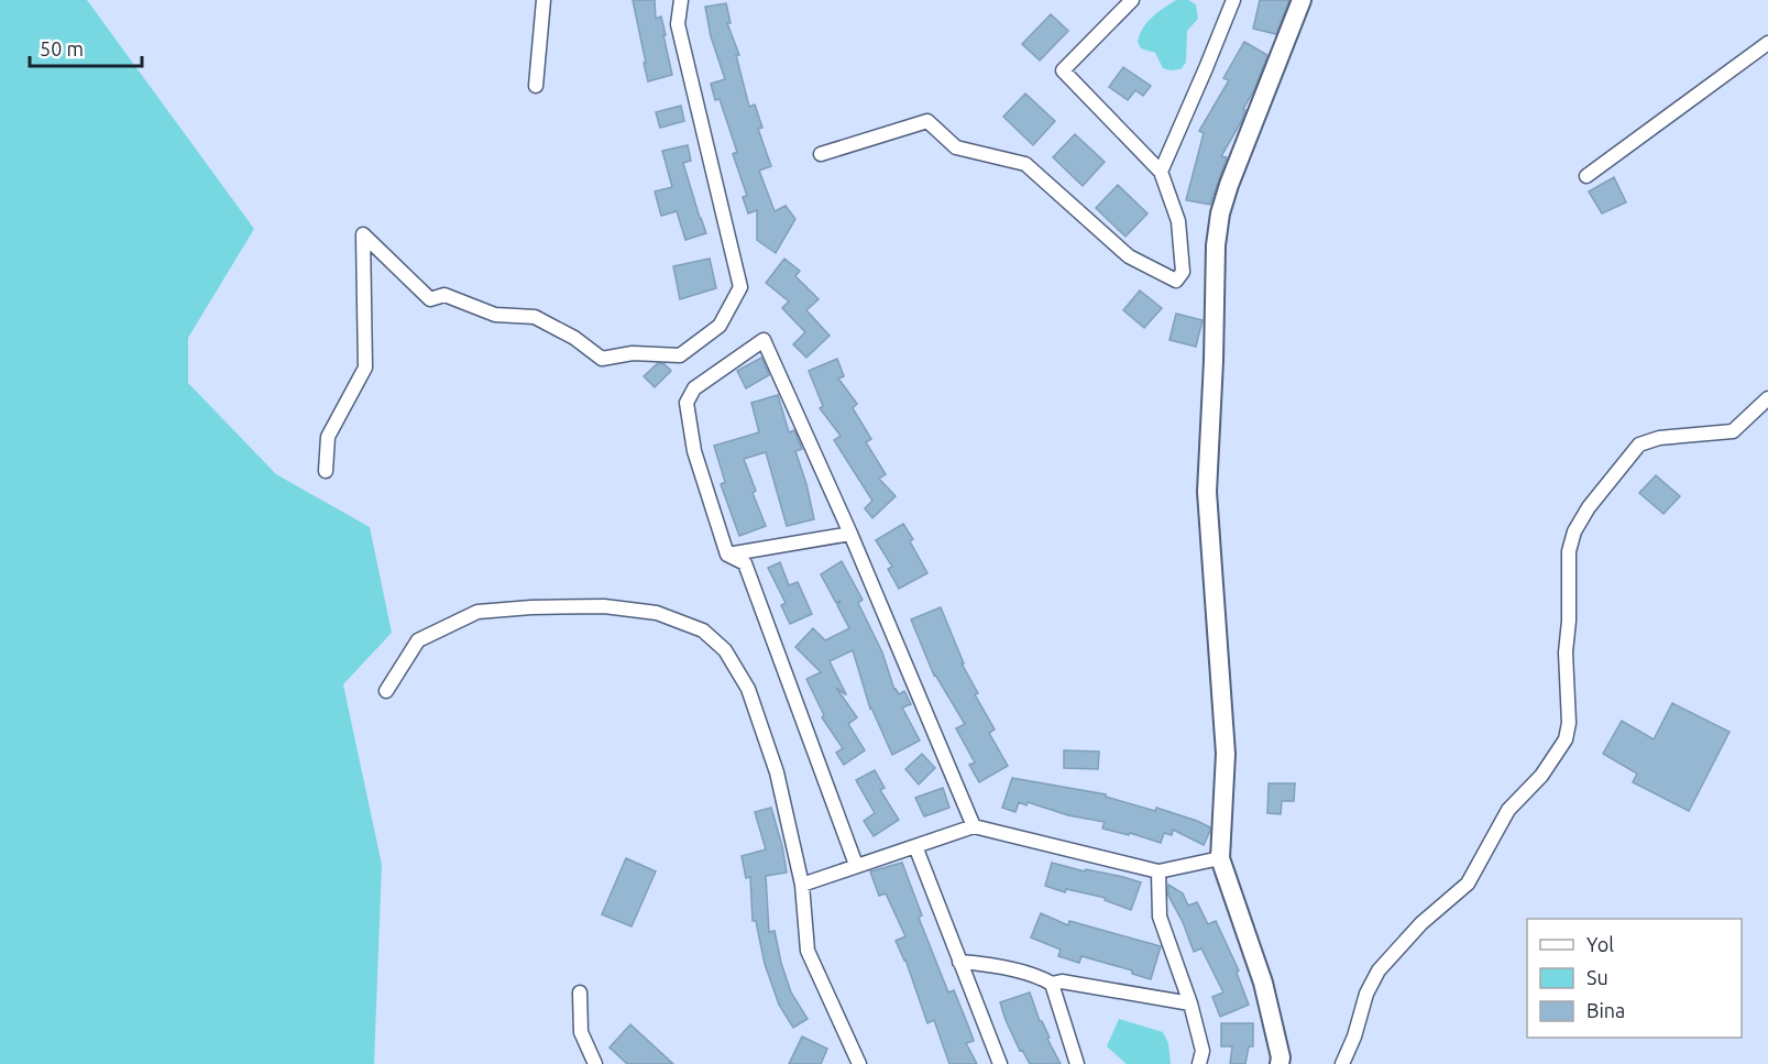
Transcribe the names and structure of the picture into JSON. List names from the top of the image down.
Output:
{
  "legend": ["Yol", "Su", "Bina"],
  "scale_bar": "50 m"
}
